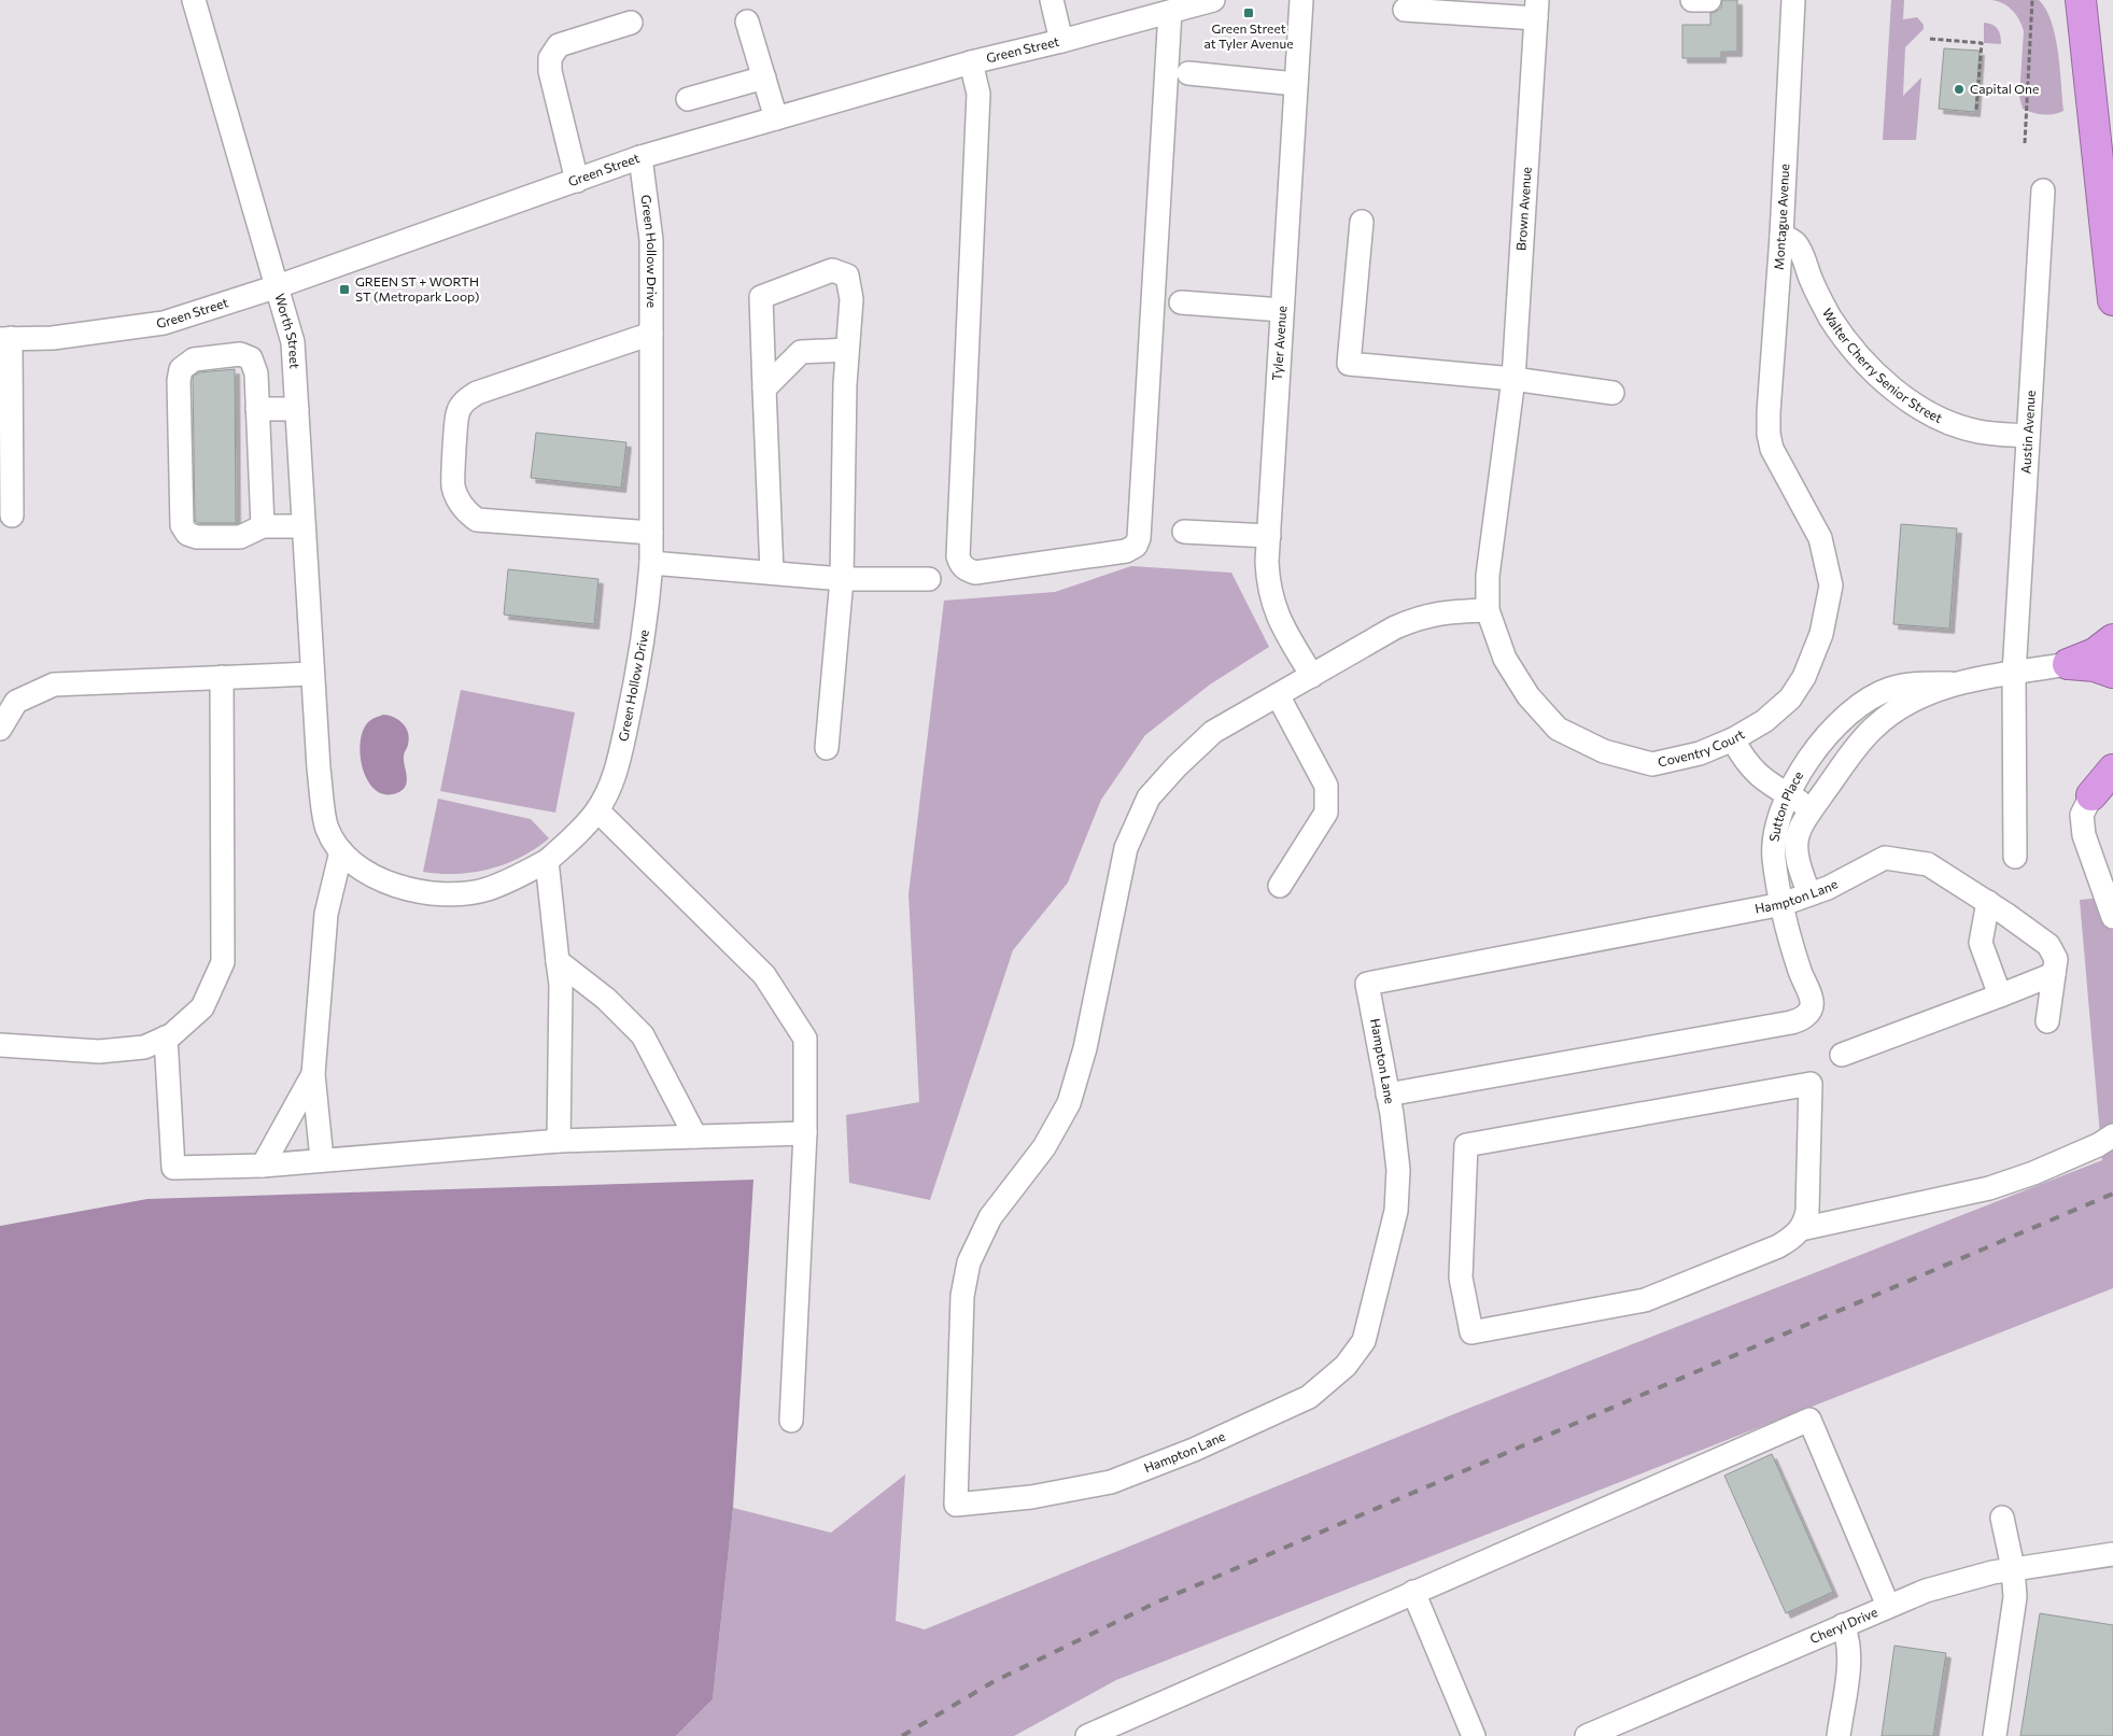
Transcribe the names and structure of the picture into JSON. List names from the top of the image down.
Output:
{
  "streets": {
    "street": [
      "Green Street",
      "Brown Avenue",
      "Montague Avenue",
      "Green Hollow Drive",
      "Worth Street",
      "Tyler Avenue",
      "Walter Cherry Senior Street",
      "Austin Avenue",
      "Coventry Court",
      "Sutton Place",
      "Hampton Lane",
      "Cheryl Drive"
    ]
  },
  "crossings": [
    ["Green Street", "Green Hollow Drive"],
    ["Green Street", "Worth Street"],
    ["Brown Avenue", "Coventry Court"],
    ["Montague Avenue", "Walter Cherry Senior Street"],
    ["Montague Avenue", "Coventry Court"],
    ["Tyler Avenue", "Hampton Lane"],
    ["Walter Cherry Senior Street", "Austin Avenue"],
    ["Austin Avenue", "Sutton Place"],
    ["Coventry Court", "Hampton Lane"],
    ["Sutton Place", "Hampton Lane"]
  ],
  "places": {
    "transit": ["Green Street at Tyler Avenue", "GREEN ST + WORTH ST (Metropark Loop)"],
    "other": ["Capital One"]
  }
}
